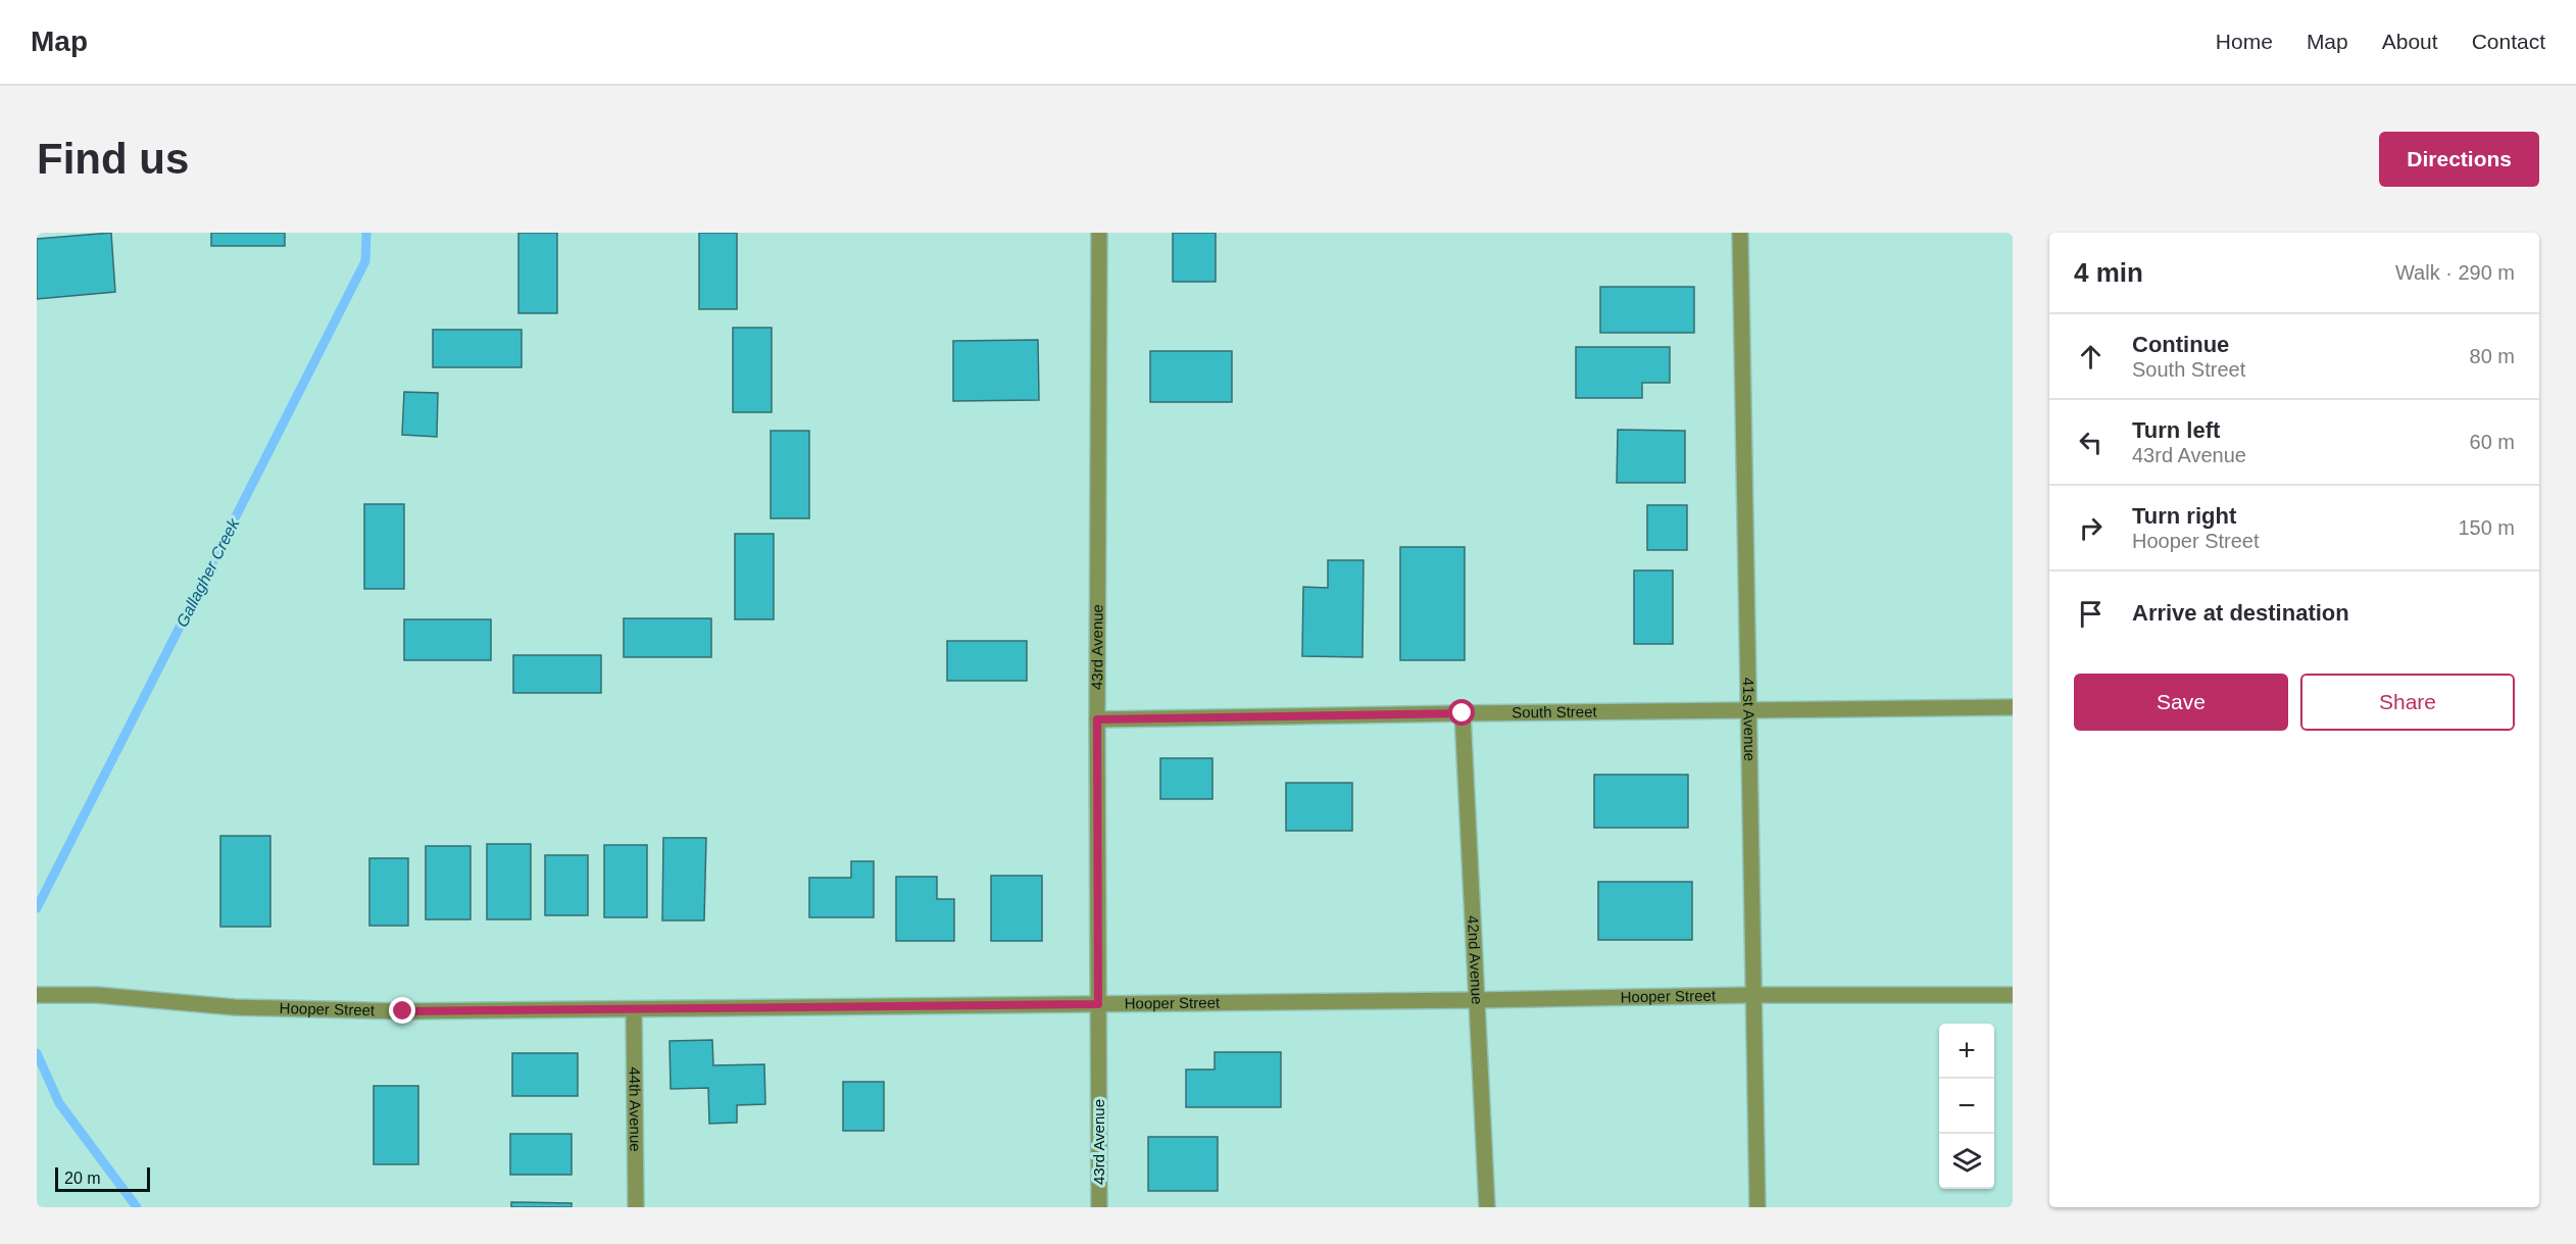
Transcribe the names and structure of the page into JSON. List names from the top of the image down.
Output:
{
  "streets": {
    "street": [
      "43rd Avenue",
      "South Street",
      "41st Avenue",
      "42nd Avenue",
      "Hooper Street",
      "44th Avenue"
    ]
  },
  "crossings": [
    ["43rd Avenue", "South Street"],
    ["43rd Avenue", "Hooper Street"],
    ["South Street", "41st Avenue"],
    ["South Street", "42nd Avenue"],
    ["41st Avenue", "Hooper Street"],
    ["42nd Avenue", "Hooper Street"],
    ["Hooper Street", "44th Avenue"]
  ],
  "water": ["Gallagher Creek"],
  "scale_bar": "20 m",
  "page": {
    "header": "Map",
    "nav": [
      "Home",
      "Map",
      "About",
      "Contact"
    ],
    "buttons": [
      "Directions",
      ["Save", "Share"]
    ],
    "title": "Find us",
    "heading": ["4 min", "Walk · 290 m"],
    "list": [
      ["Continue", "South Street", "80 m"],
      ["Turn left", "43rd Avenue", "60 m"],
      ["Turn right", "Hooper Street", "150 m"],
      "Arrive at destination"
    ],
    "map_buttons": ["+", "−"],
    "scale": "20 m"
  }
}
